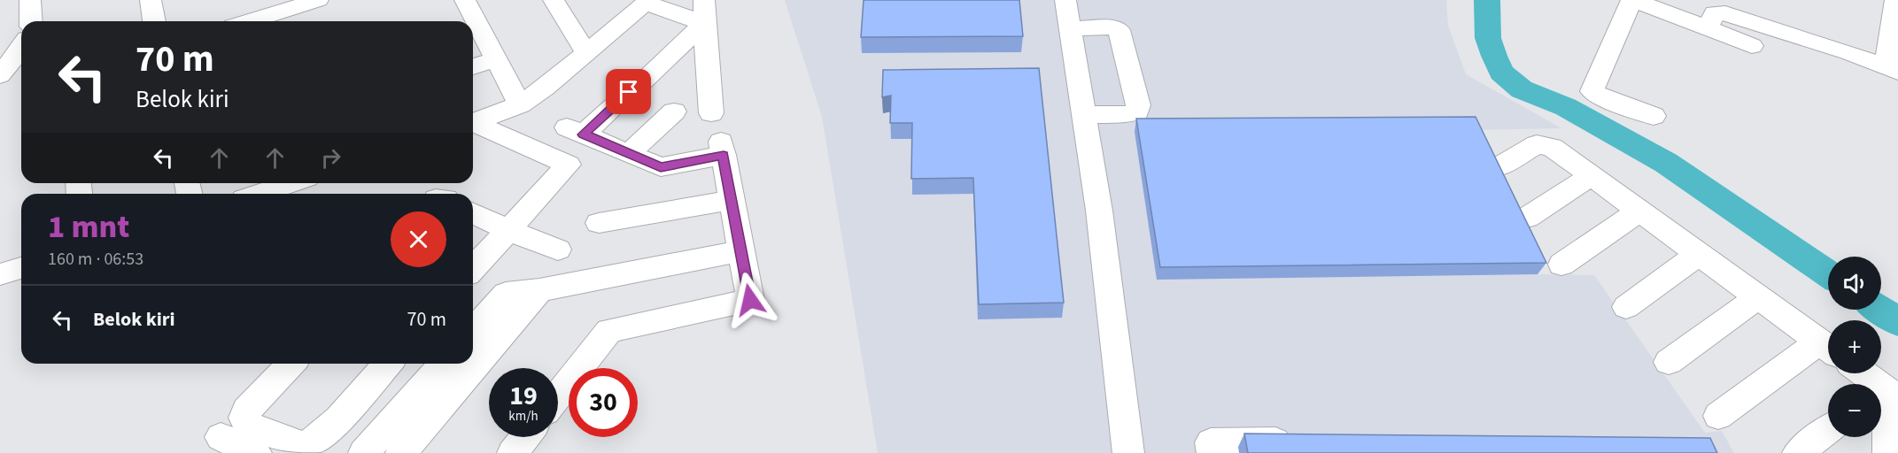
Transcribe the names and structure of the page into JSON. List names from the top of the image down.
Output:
{
  "page": {
    "turn": ["70 m", "Belok kiri"],
    "heading": ["1 mnt", "160 m · 06:53"],
    "map_buttons": ["+", "−"],
    "list": [
      {
        "name": "Belok kiri",
        "value": "70 m"
      }
    ],
    "speed": "19 km/h",
    "limit": "30"
  }
}
